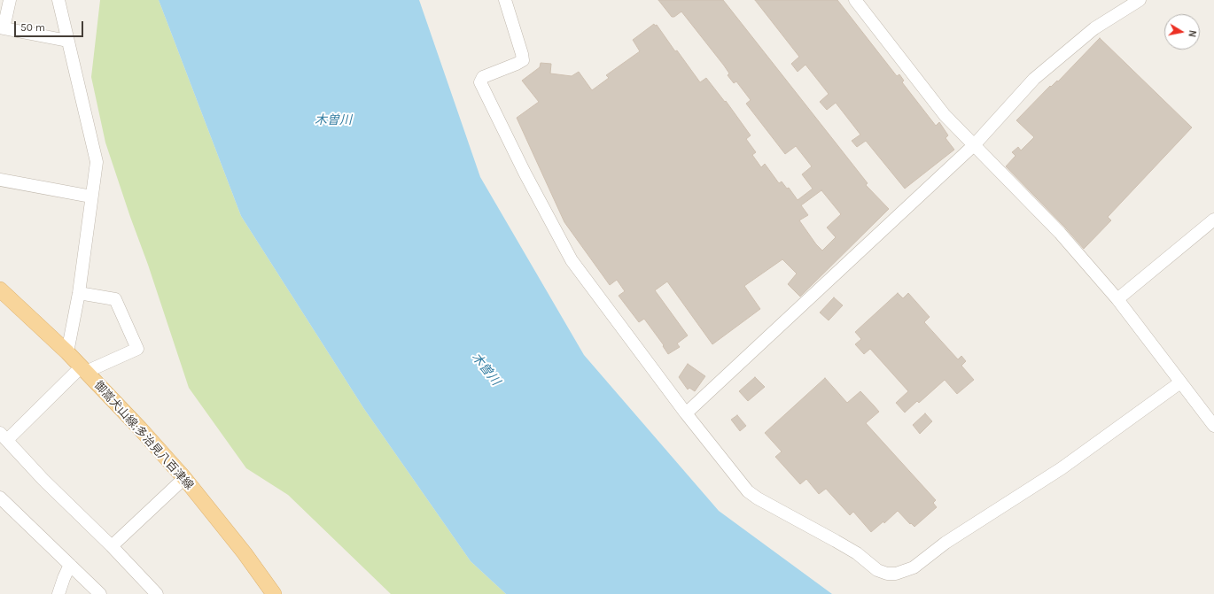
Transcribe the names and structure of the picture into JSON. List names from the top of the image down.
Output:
{
  "streets": {
    "main road": ["御嵩犬山線;多治見八百津線"]
  },
  "water": ["木曽川"],
  "scale_bar": "50 m",
  "north": "right"
}
